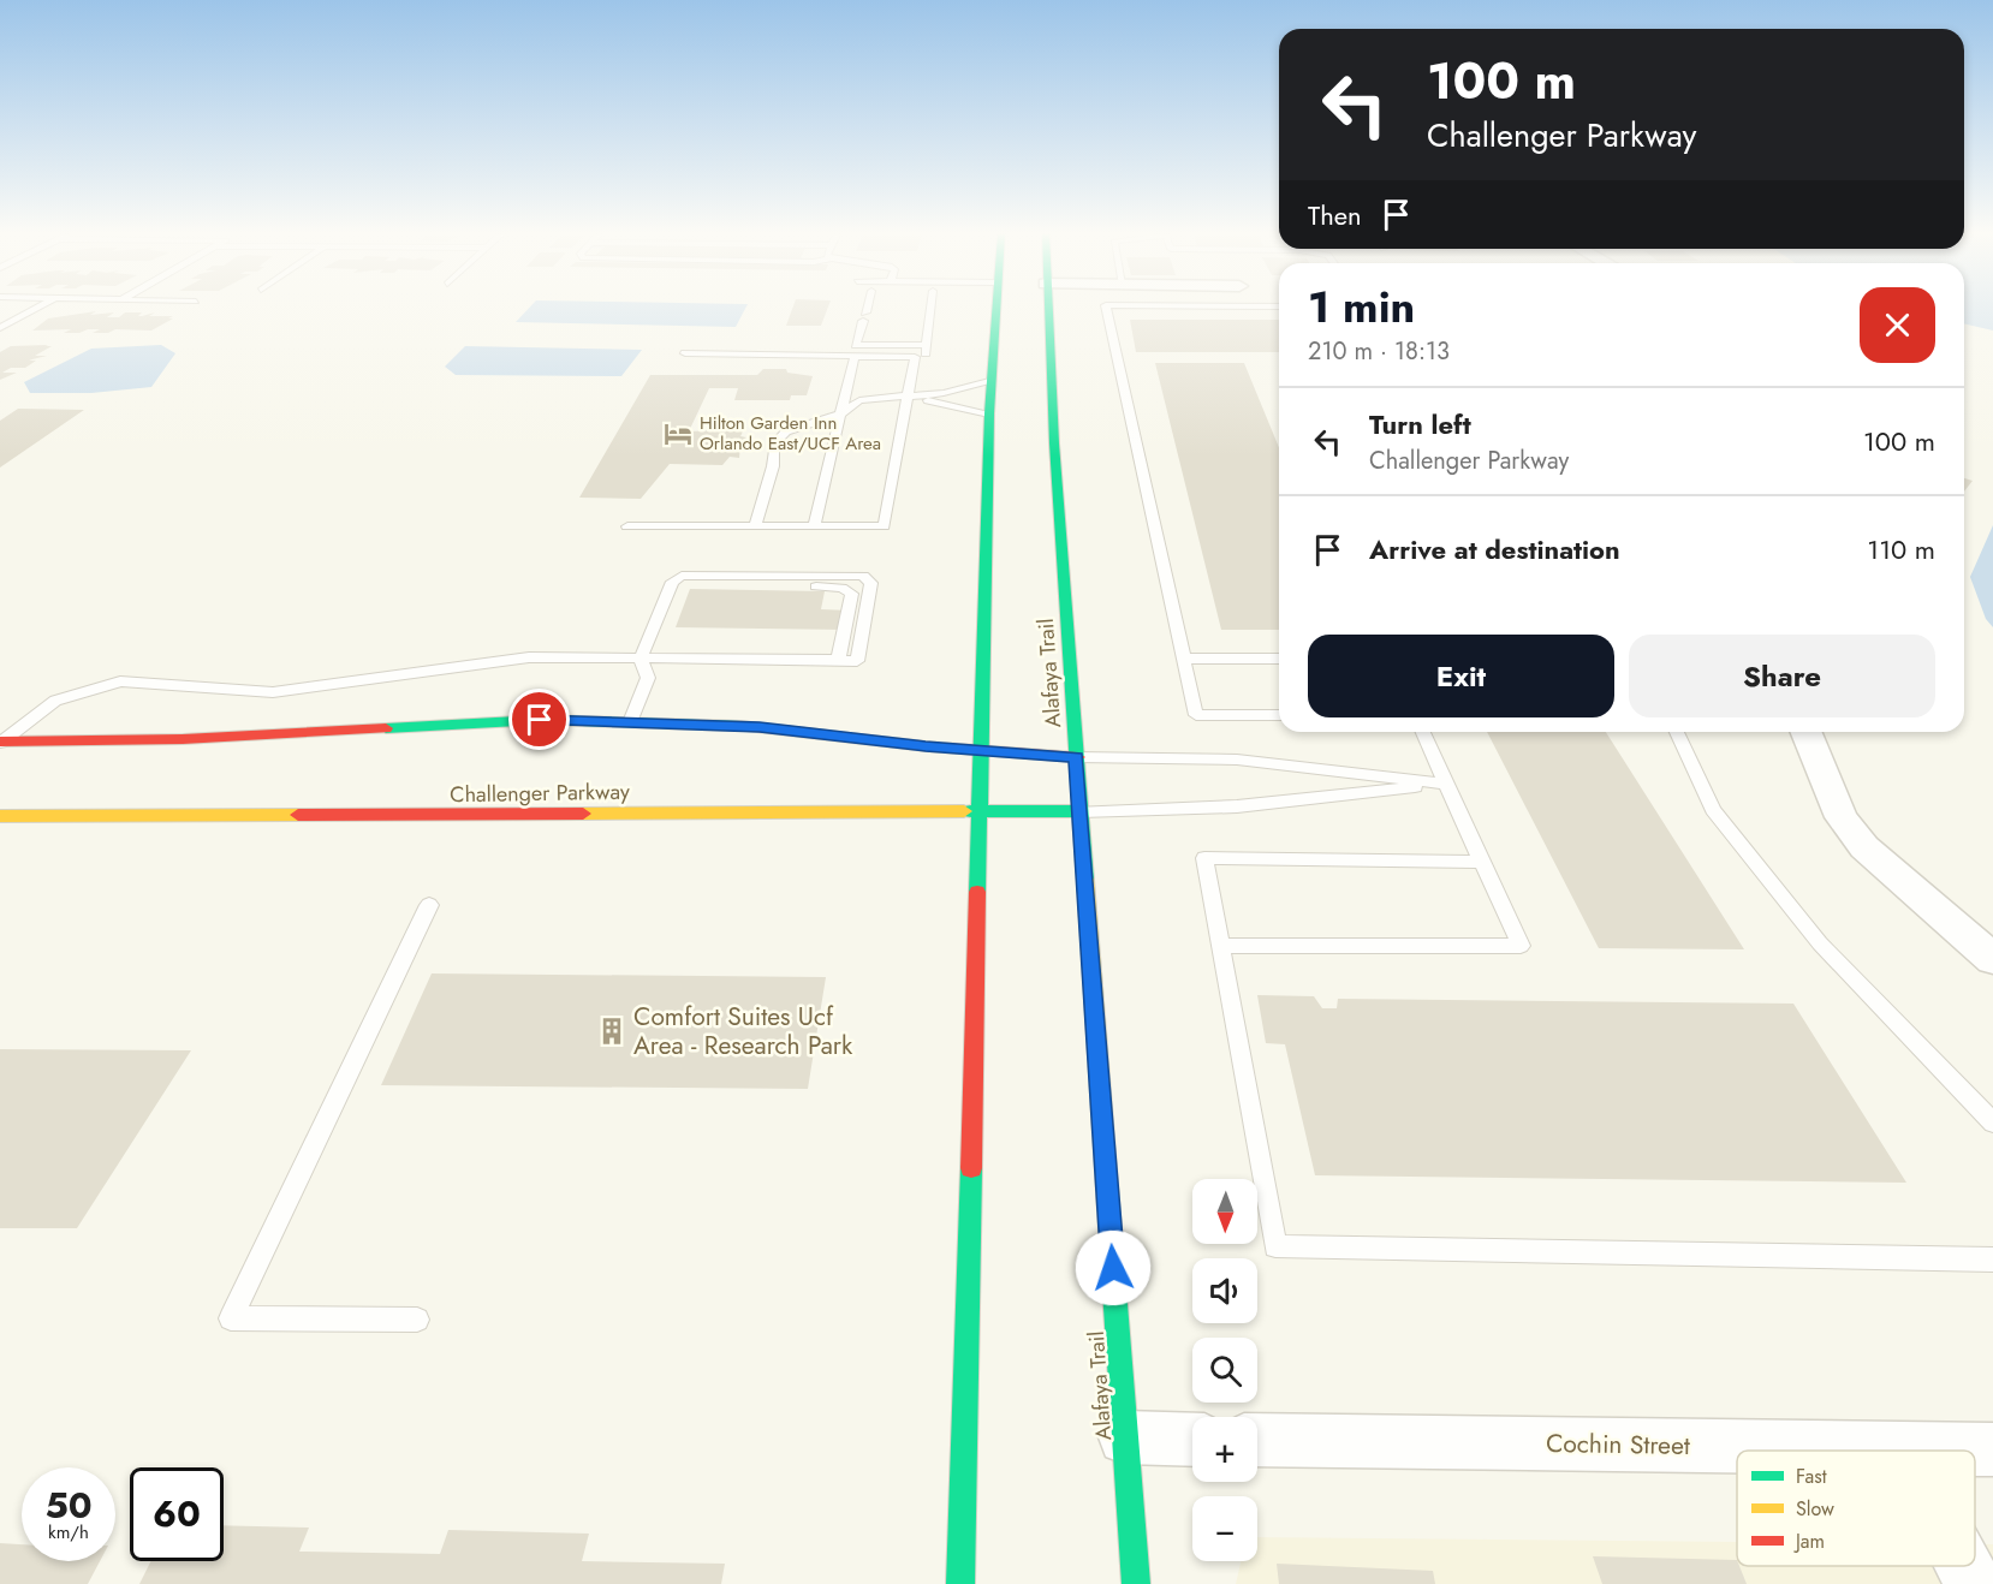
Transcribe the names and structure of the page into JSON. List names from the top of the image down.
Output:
{
  "streets": {
    "main road": ["Alafaya Trail", "Challenger Parkway"],
    "street": ["Cochin Street"]
  },
  "crossings": [
    ["Alafaya Trail", "Challenger Parkway"]
  ],
  "places": {
    "hotel": ["Hilton Garden Inn Orlando East/UCF Area"],
    "building": ["Comfort Suites Ucf Area - Research Park"]
  },
  "legend": ["Fast", "Slow", "Jam"],
  "north": "bottom",
  "page": {
    "turn": ["100 m", "Challenger Parkway"],
    "then": "Then",
    "heading": ["1 min", "210 m · 18:13"],
    "list": [
      {
        "name": "Turn left",
        "note": "Challenger Parkway",
        "value": "100 m"
      },
      {
        "name": "Arrive at destination",
        "value": "110 m"
      }
    ],
    "buttons": ["Exit", "Share"],
    "map_buttons": ["+", "−"],
    "speed": "50 km/h",
    "limit": "60"
  }
}
